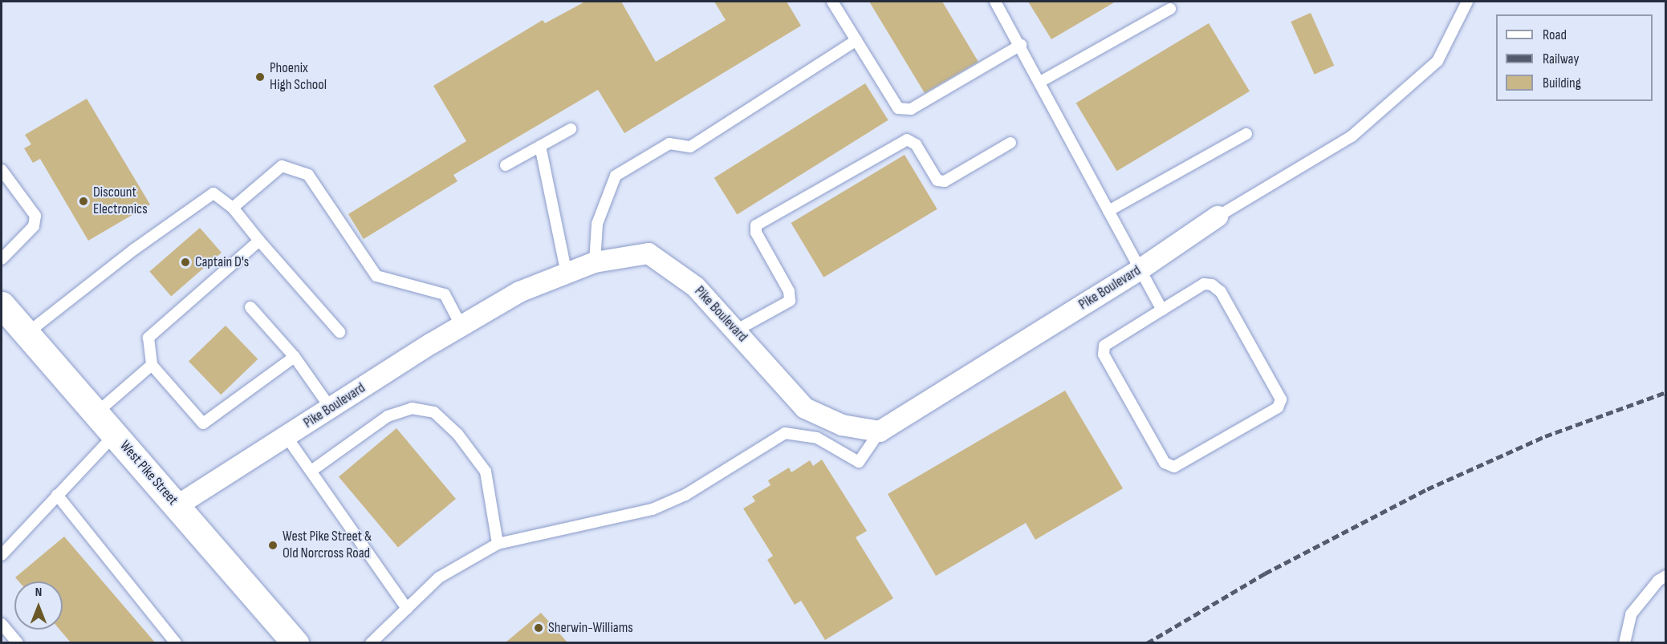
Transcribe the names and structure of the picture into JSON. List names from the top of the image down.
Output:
{
  "streets": {
    "main road": ["West Pike Street"],
    "street": ["Pike Boulevard"]
  },
  "crossings": [
    ["Pike Boulevard", "West Pike Street"]
  ],
  "places": [
    "Phoenix High School",
    "Discount Electronics",
    "Captain D's",
    "West Pike Street & Old Norcross Road",
    "Sherwin-Williams"
  ],
  "legend": ["Road", "Railway", "Building"],
  "north": "top"
}
